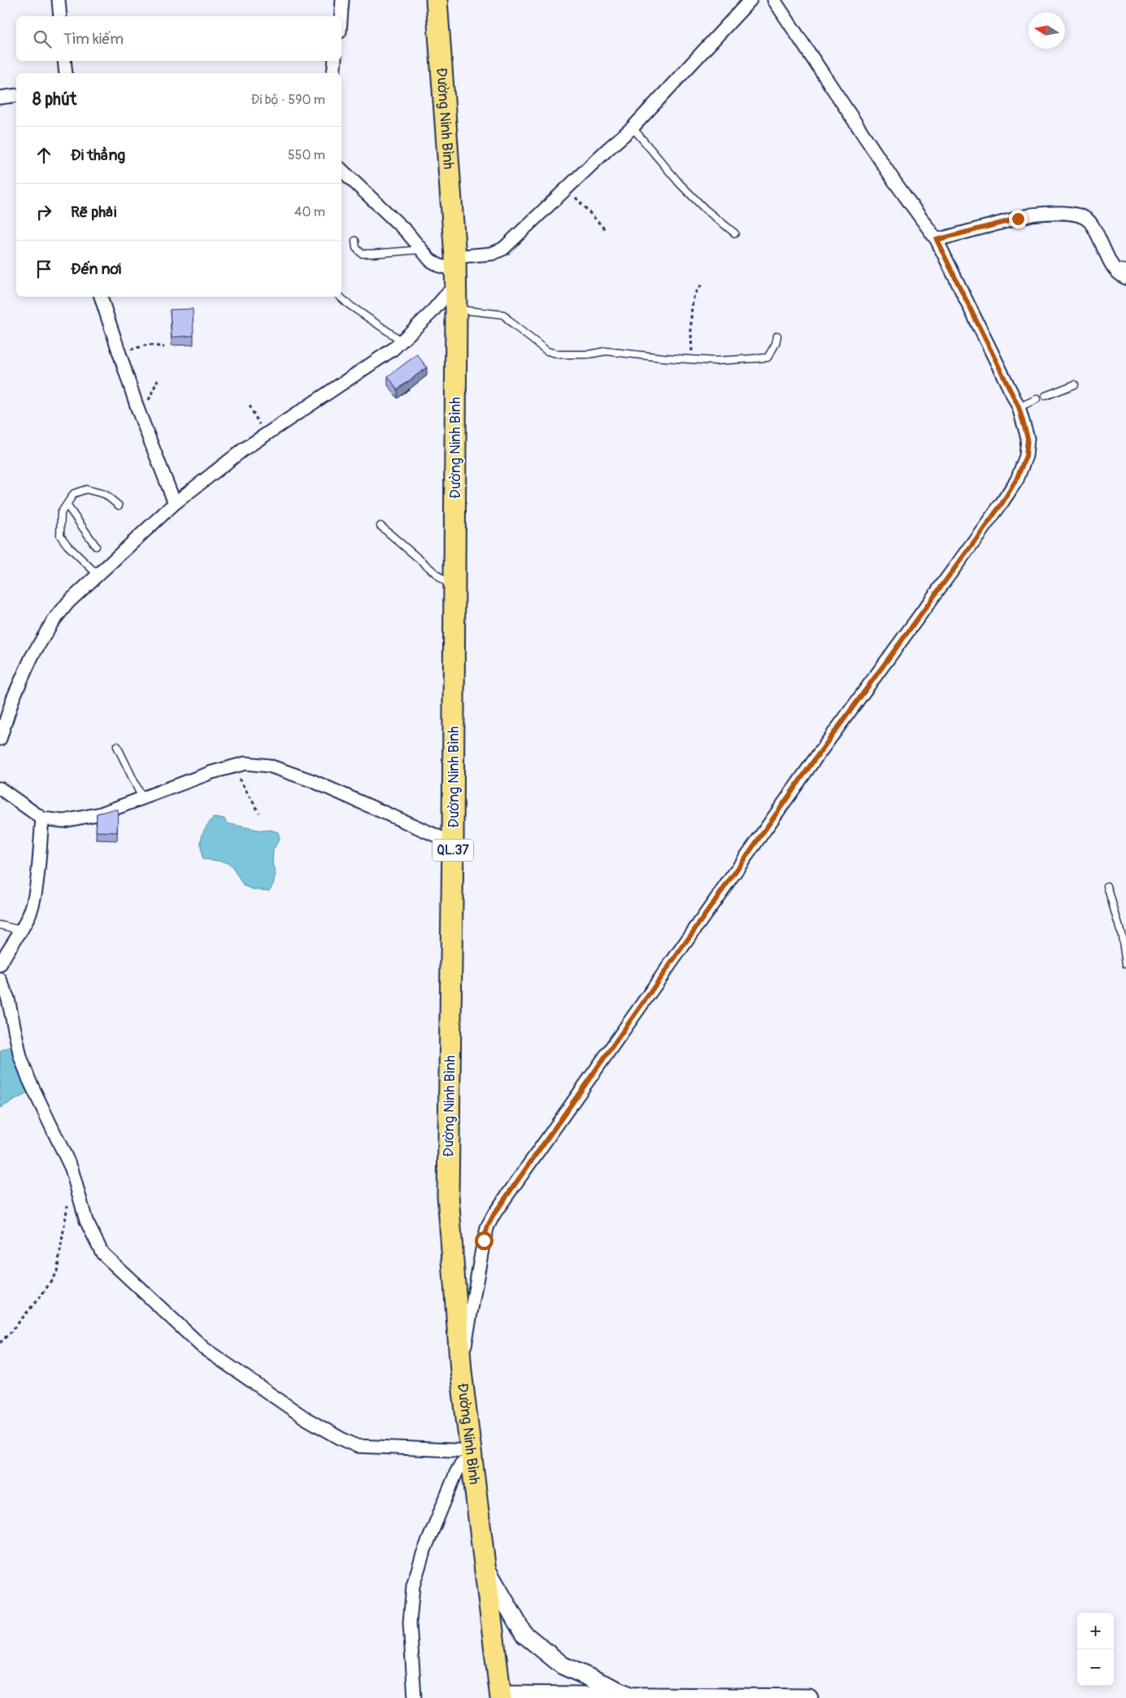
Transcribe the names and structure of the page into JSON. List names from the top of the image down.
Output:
{
  "streets": {
    "highway": ["Đường Ninh Bình", "QL.37"]
  },
  "north": "left",
  "page": {
    "search": "Tìm kiếm",
    "heading": ["8 phút", "Đi bộ · 590 m"],
    "list": [
      ["Đi thẳng", "550 m"],
      ["Rẽ phải", "40 m"],
      "Đến nơi"
    ],
    "map_buttons": ["+", "−"]
  }
}
